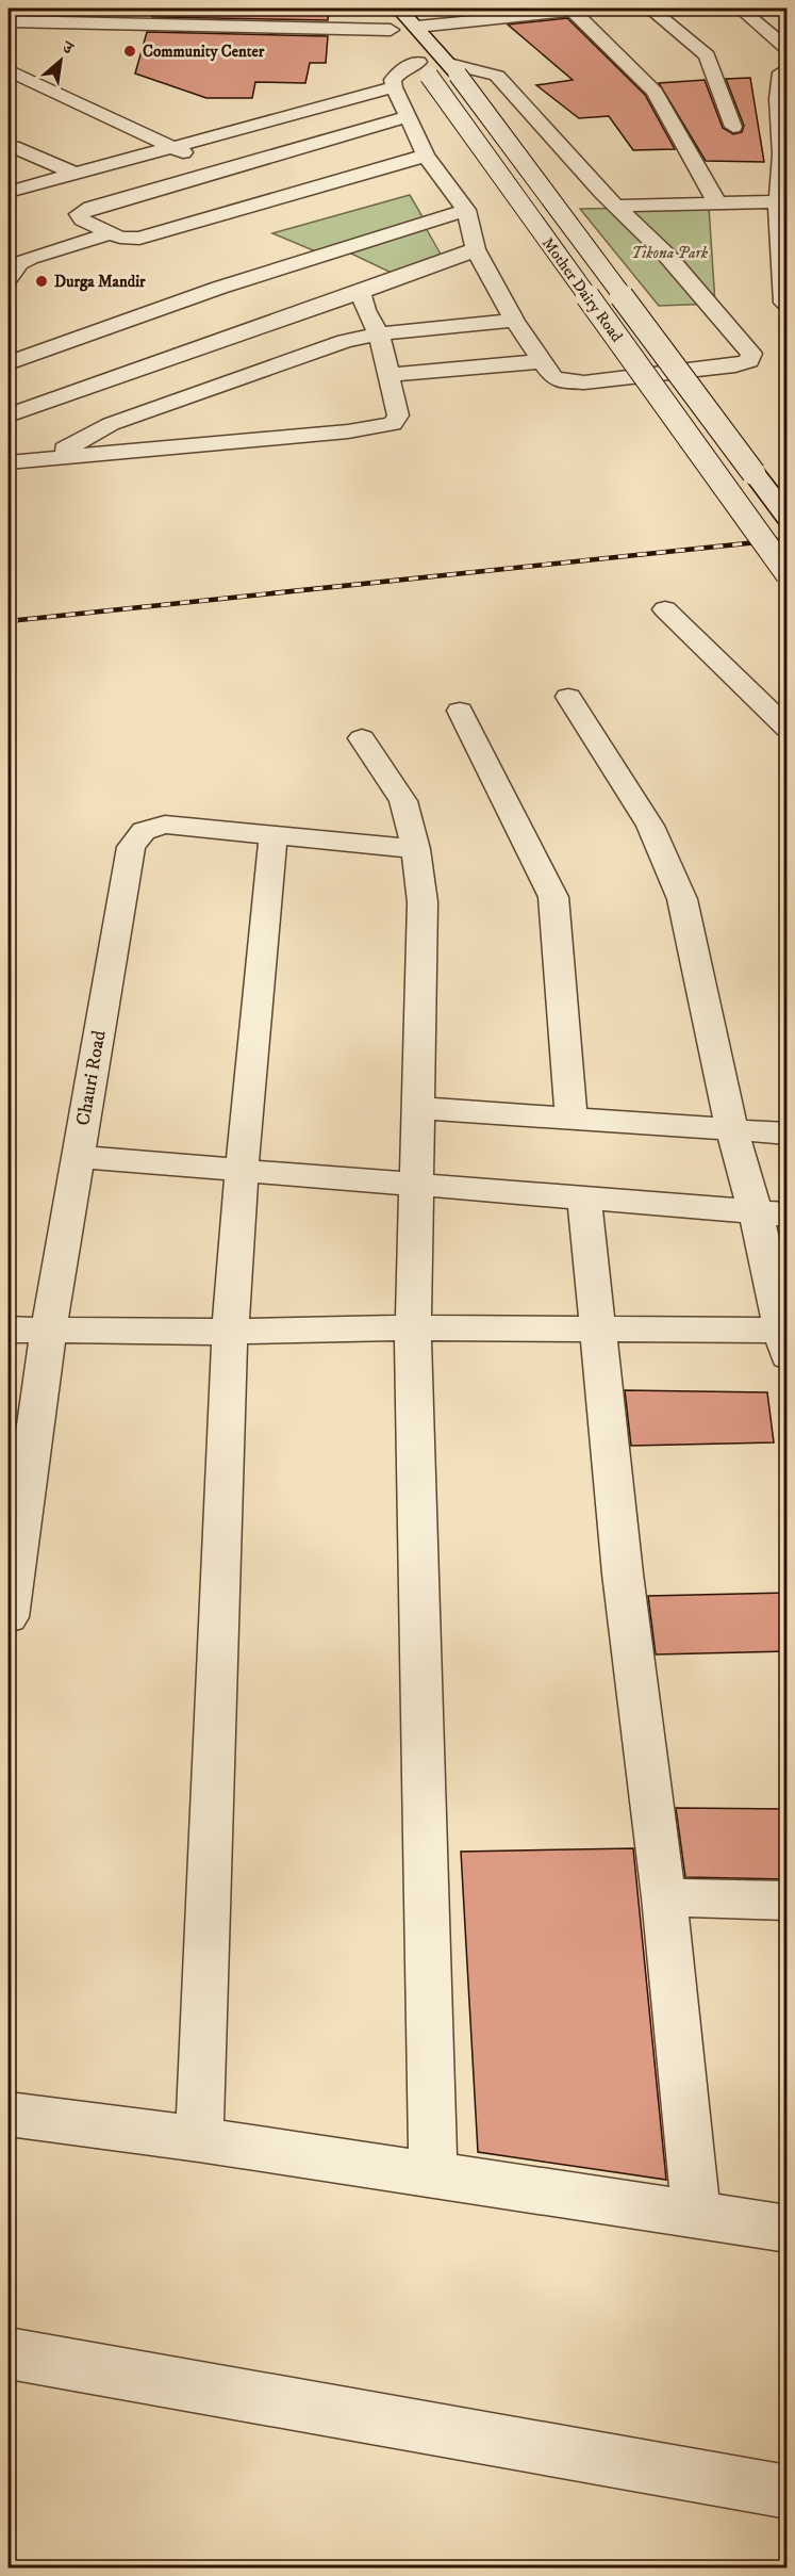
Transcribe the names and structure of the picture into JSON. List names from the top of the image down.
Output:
{
  "streets": {
    "street": ["Mother Dairy Road", "Chauri Road"]
  },
  "parks": ["Tikona Park"],
  "places": ["Community Center", "Durga Mandir"],
  "north": "top right"
}
